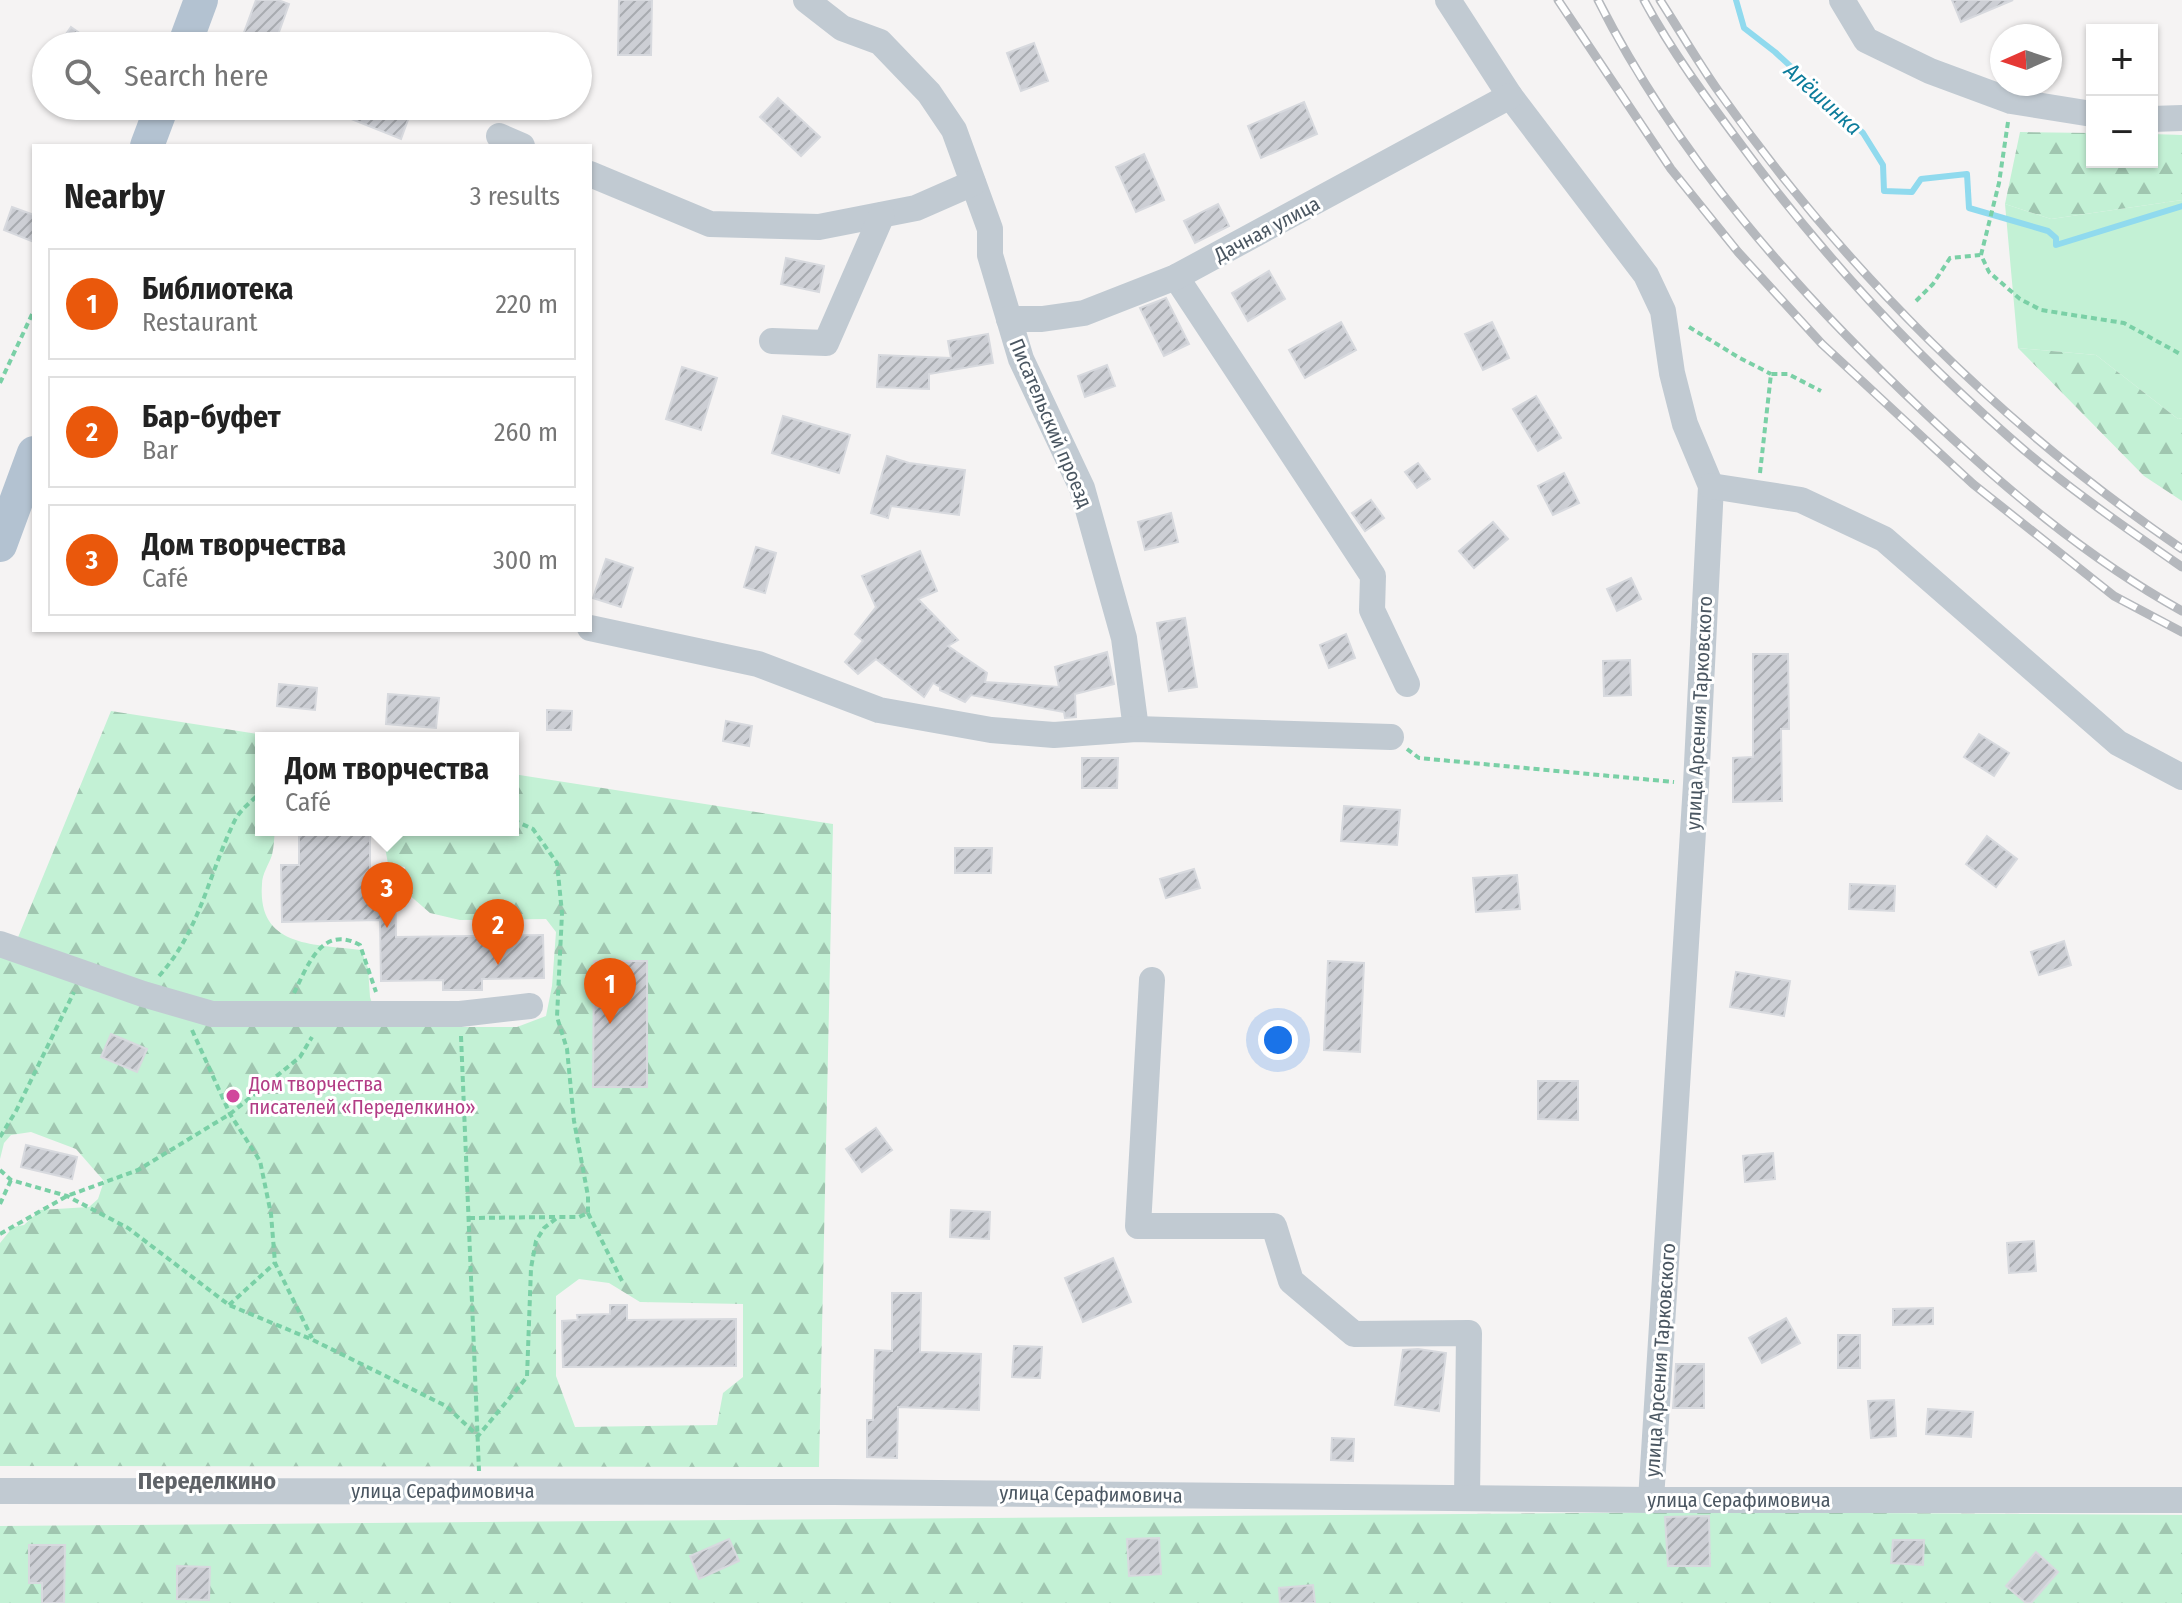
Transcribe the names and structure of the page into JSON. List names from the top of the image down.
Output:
{
  "streets": {
    "street": [
      "Дачная улица",
      "Писательский проезд",
      "улица Арсения Тарковского",
      "улица Серафимовича"
    ]
  },
  "crossings": [
    ["Дачная улица", "Писательский проезд"],
    ["Дачная улица", "улица Арсения Тарковского"],
    ["улица Арсения Тарковского", "улица Серафимовича"]
  ],
  "districts": ["Переделкино"],
  "water": ["Алёшинка"],
  "places": ["Дом творчества писателей «Переделкино»"],
  "north": "left",
  "page": {
    "map_buttons": ["+", "−"],
    "search": "Search here",
    "heading": ["Nearby", "3 results"],
    "list": [
      {
        "mark": "1",
        "name": "Библиотека",
        "note": "Restaurant",
        "value": "220 m"
      },
      {
        "mark": "2",
        "name": "Бар-буфет",
        "note": "Bar",
        "value": "260 m"
      },
      {
        "mark": "3",
        "name": "Дом творчества",
        "note": "Café",
        "value": "300 m"
      }
    ],
    "popup": ["Дом творчества", "Café"],
    "pins": ["3", "2", "1"]
  }
}
